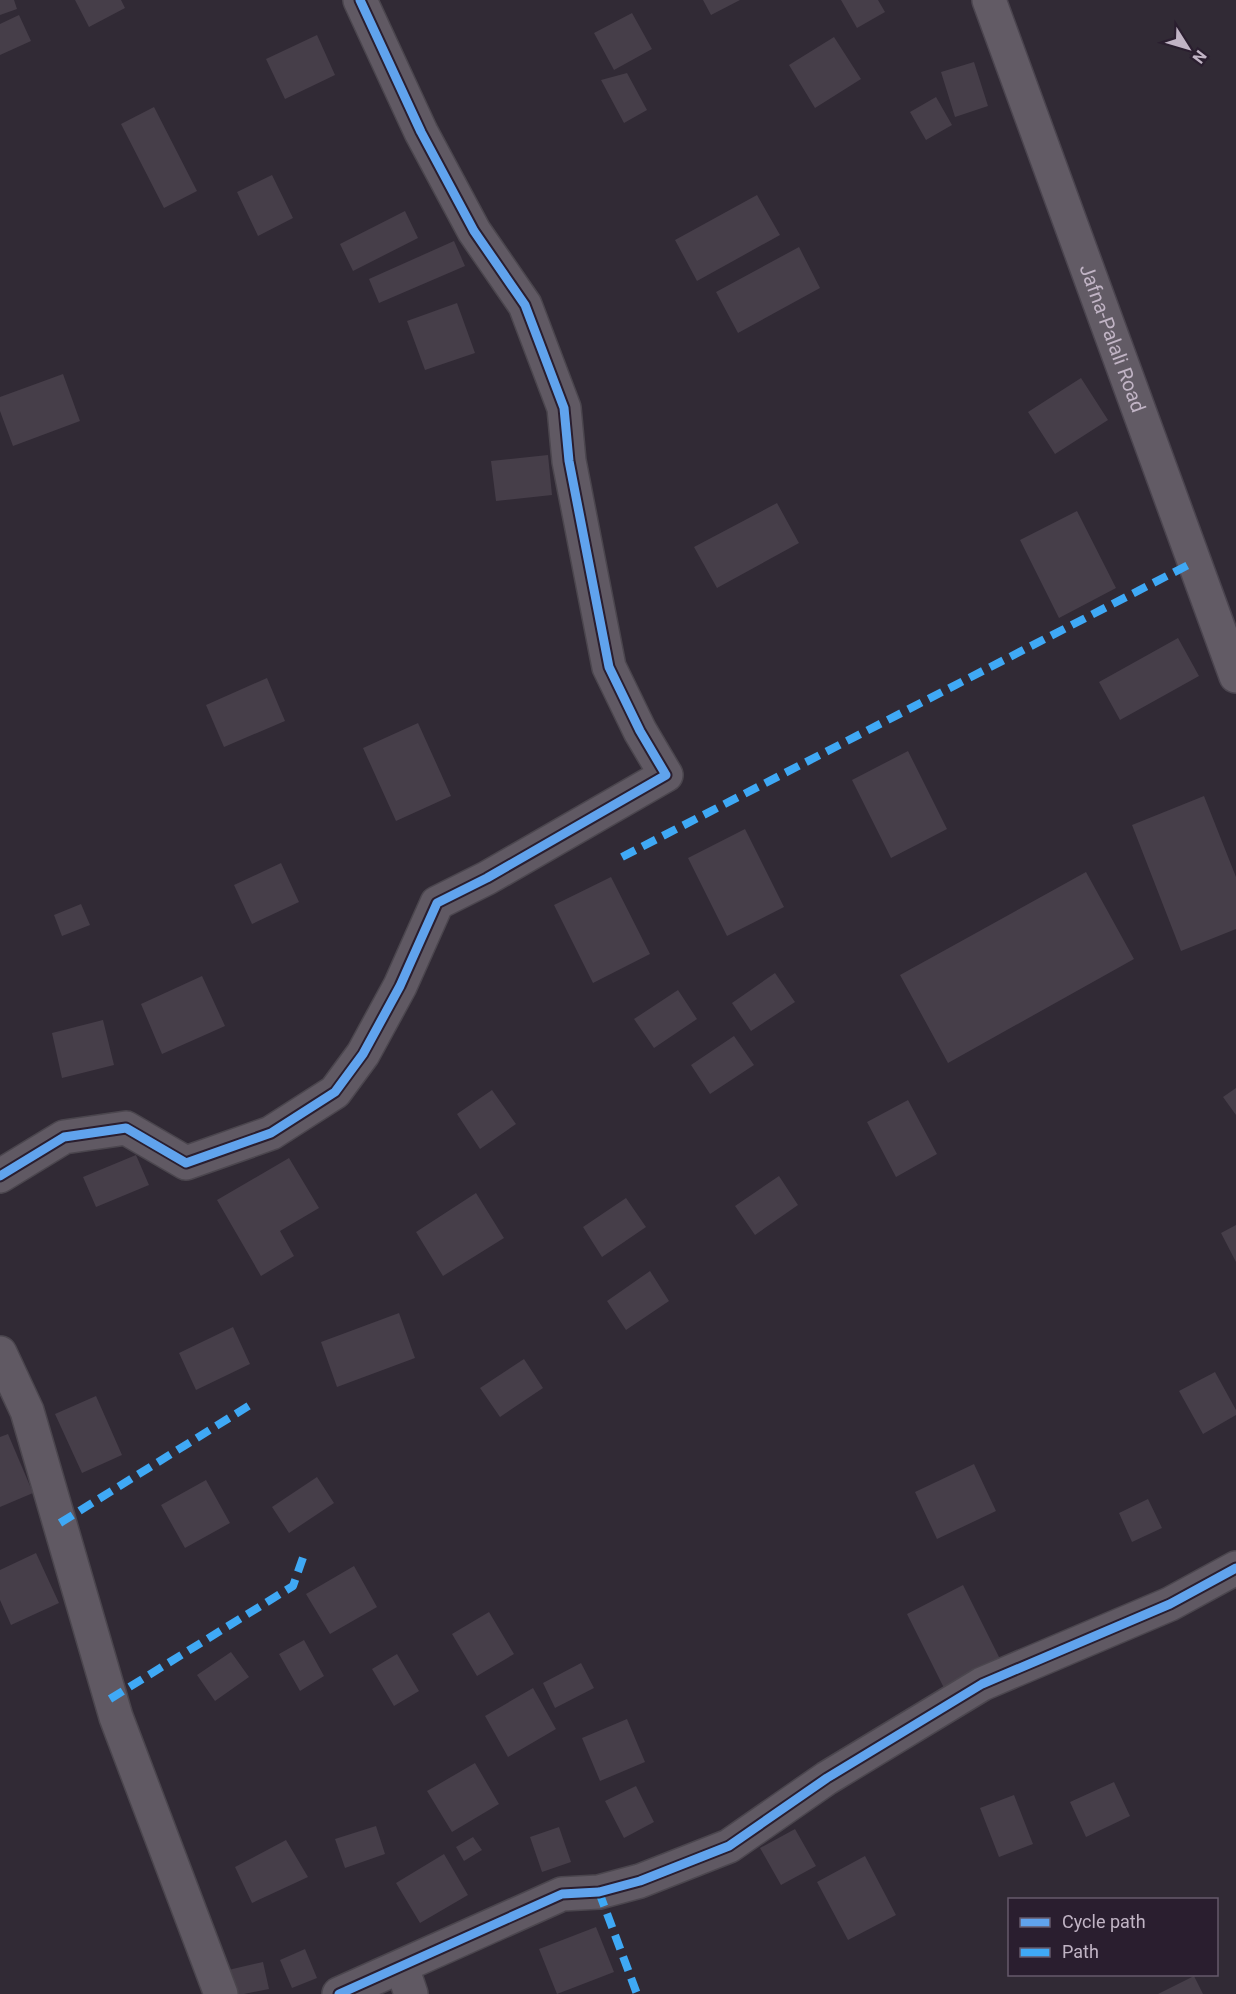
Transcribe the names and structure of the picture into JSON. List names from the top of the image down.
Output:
{
  "streets": {
    "main road": ["Jafna-Palali Road"]
  },
  "legend": ["Cycle path", "Path"],
  "north": "bottom right"
}
